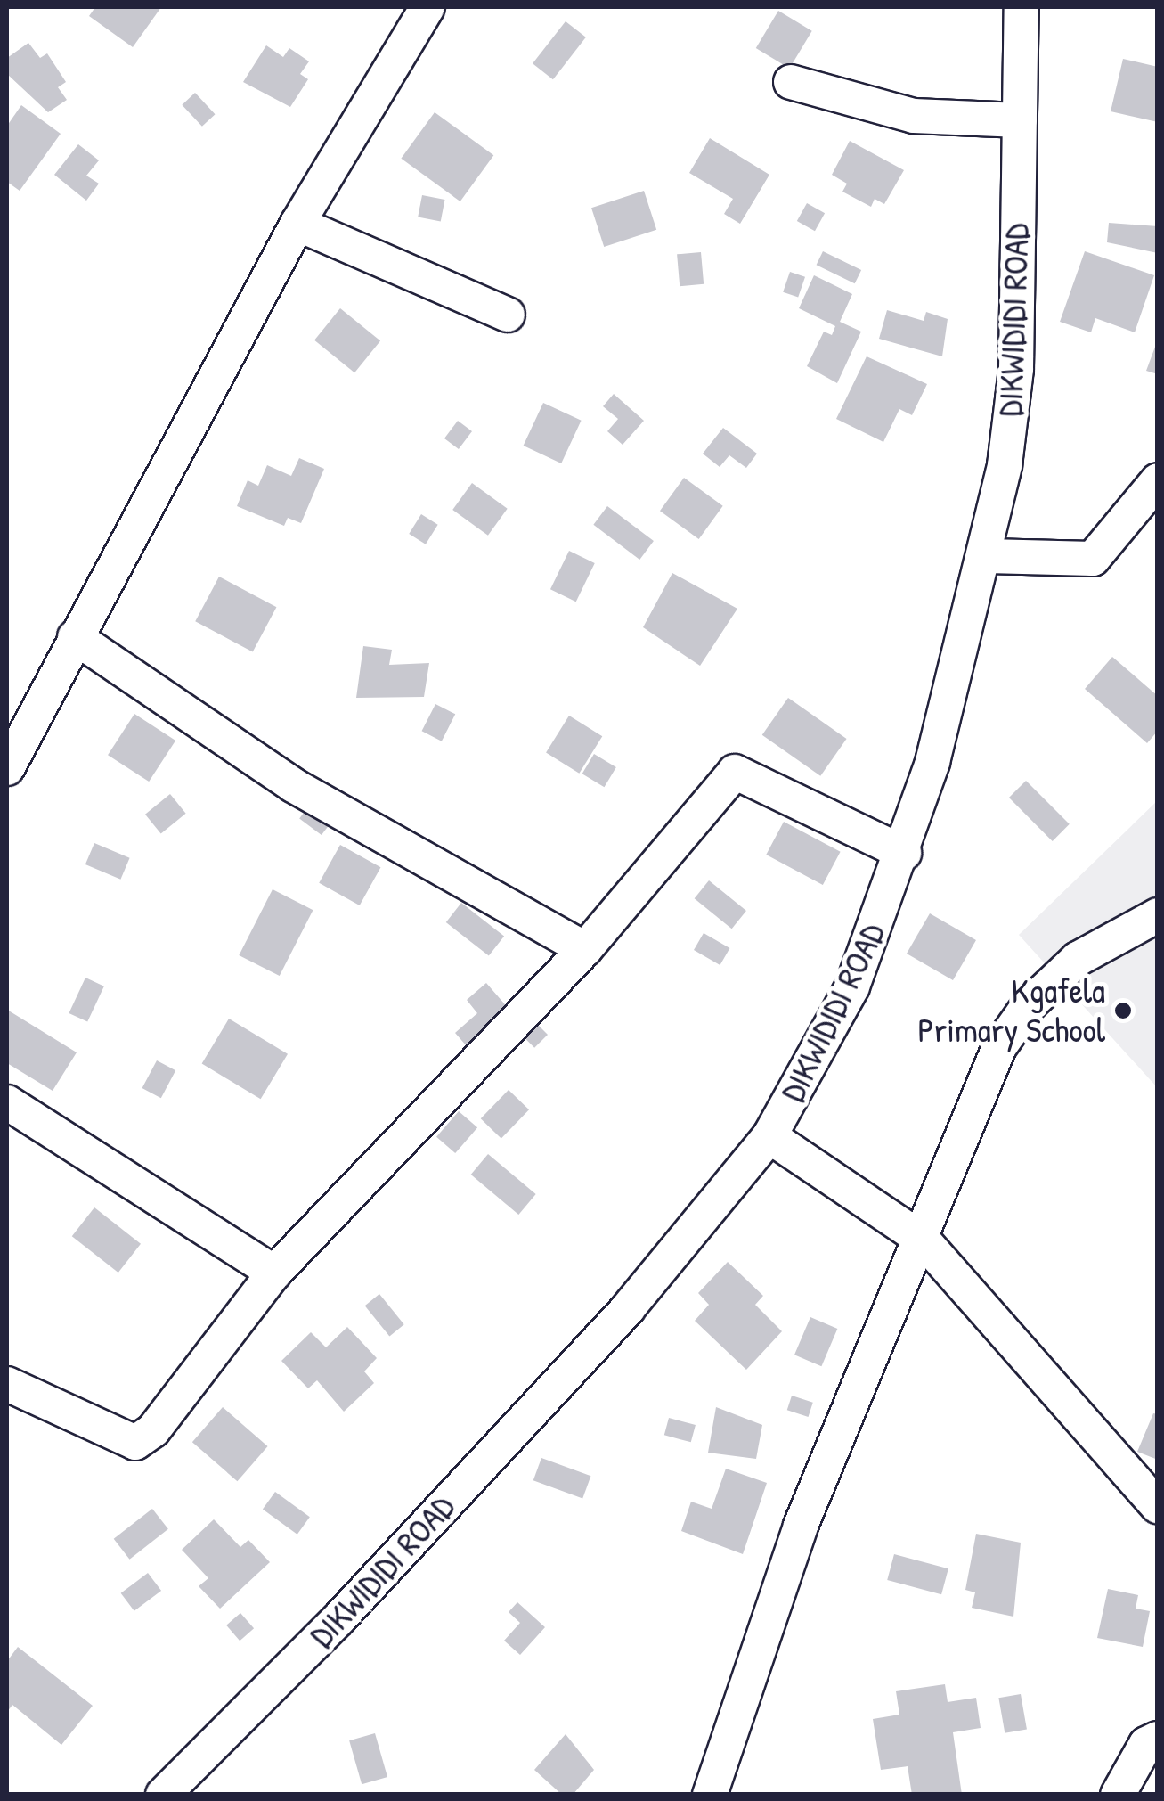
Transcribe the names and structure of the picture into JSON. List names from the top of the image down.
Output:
{
  "streets": {
    "street": ["DIKWIDIDI ROAD"]
  },
  "places": ["Kgafela Primary School"]
}
